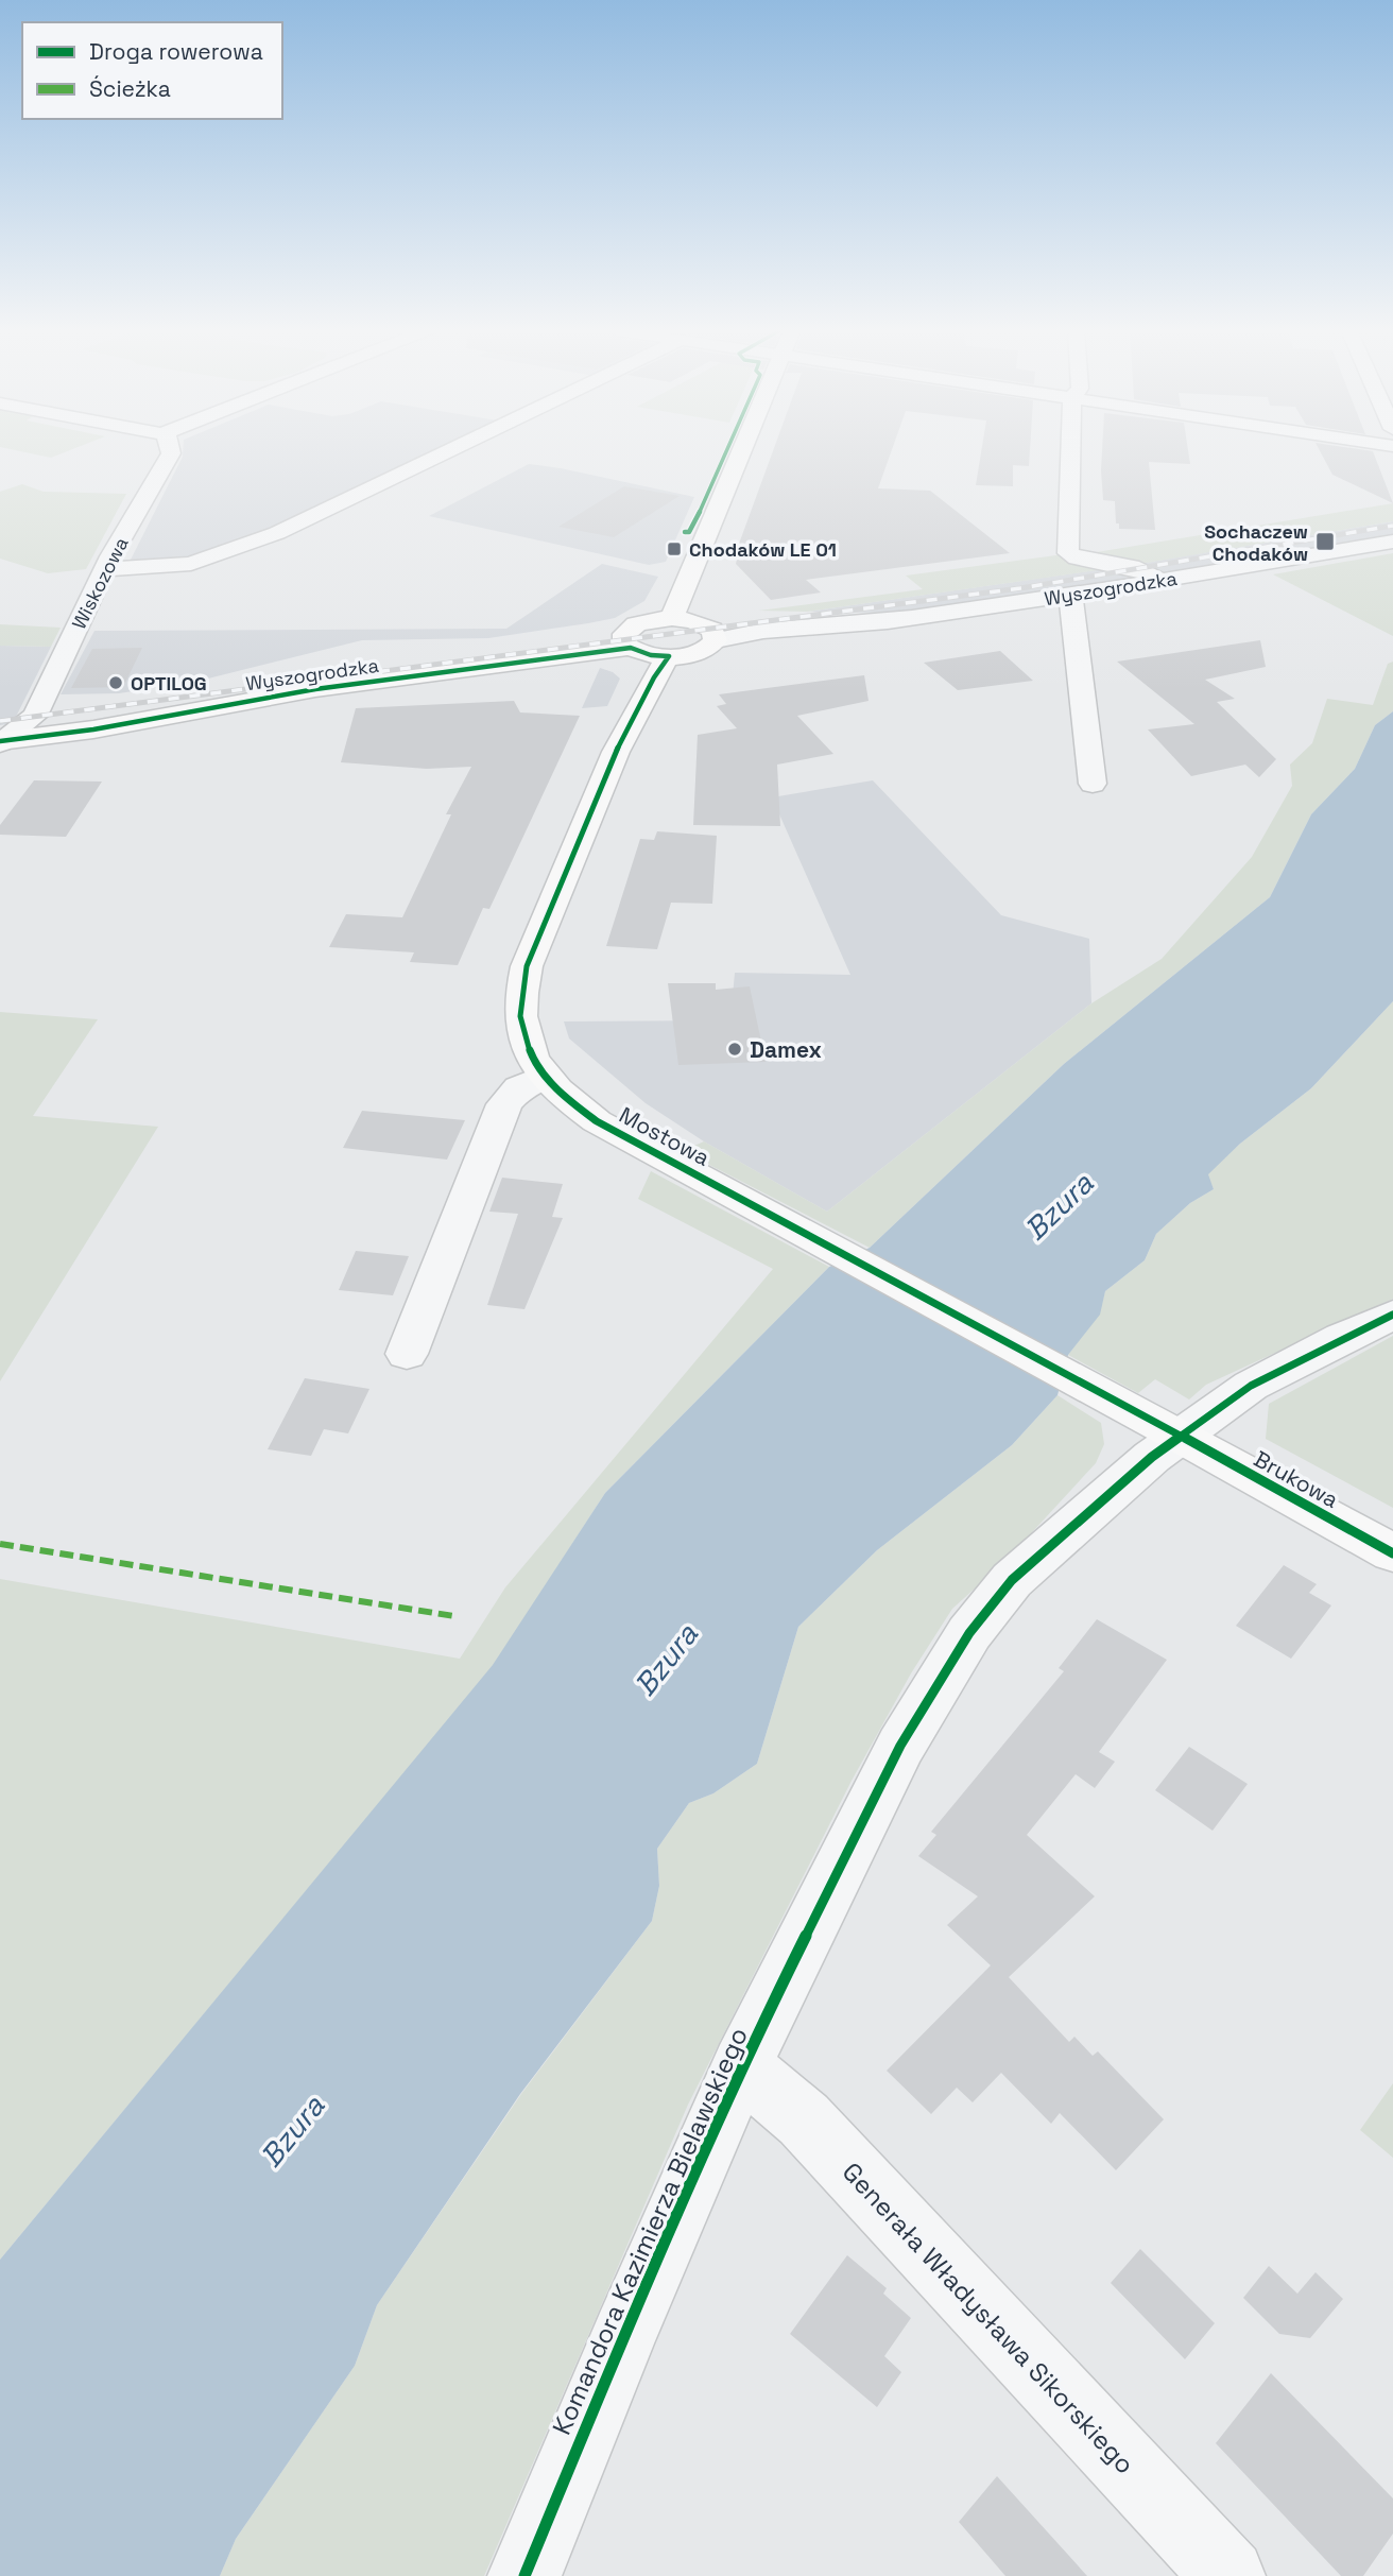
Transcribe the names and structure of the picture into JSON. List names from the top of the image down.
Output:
{
  "streets": {
    "main road": ["Wyszogrodzka", "Mostowa", "Brukowa"],
    "street": ["Wiskozowa", "Komandora Kazimierza Bielawskiego", "Generała Władysława Sikorskiego"]
  },
  "crossings": [
    ["Wiskozowa", "Wyszogrodzka"],
    ["Mostowa", "Brukowa"],
    ["Mostowa", "Komandora Kazimierza Bielawskiego"],
    ["Brukowa", "Komandora Kazimierza Bielawskiego"],
    ["Komandora Kazimierza Bielawskiego", "Generała Władysława Sikorskiego"]
  ],
  "water": ["Bzura"],
  "places": {
    "transit": ["Sochaczew Chodaków", "Chodaków LE 01"],
    "other": ["OPTILOG", "Damex"]
  },
  "legend": ["Droga rowerowa", "Ścieżka"]
}
